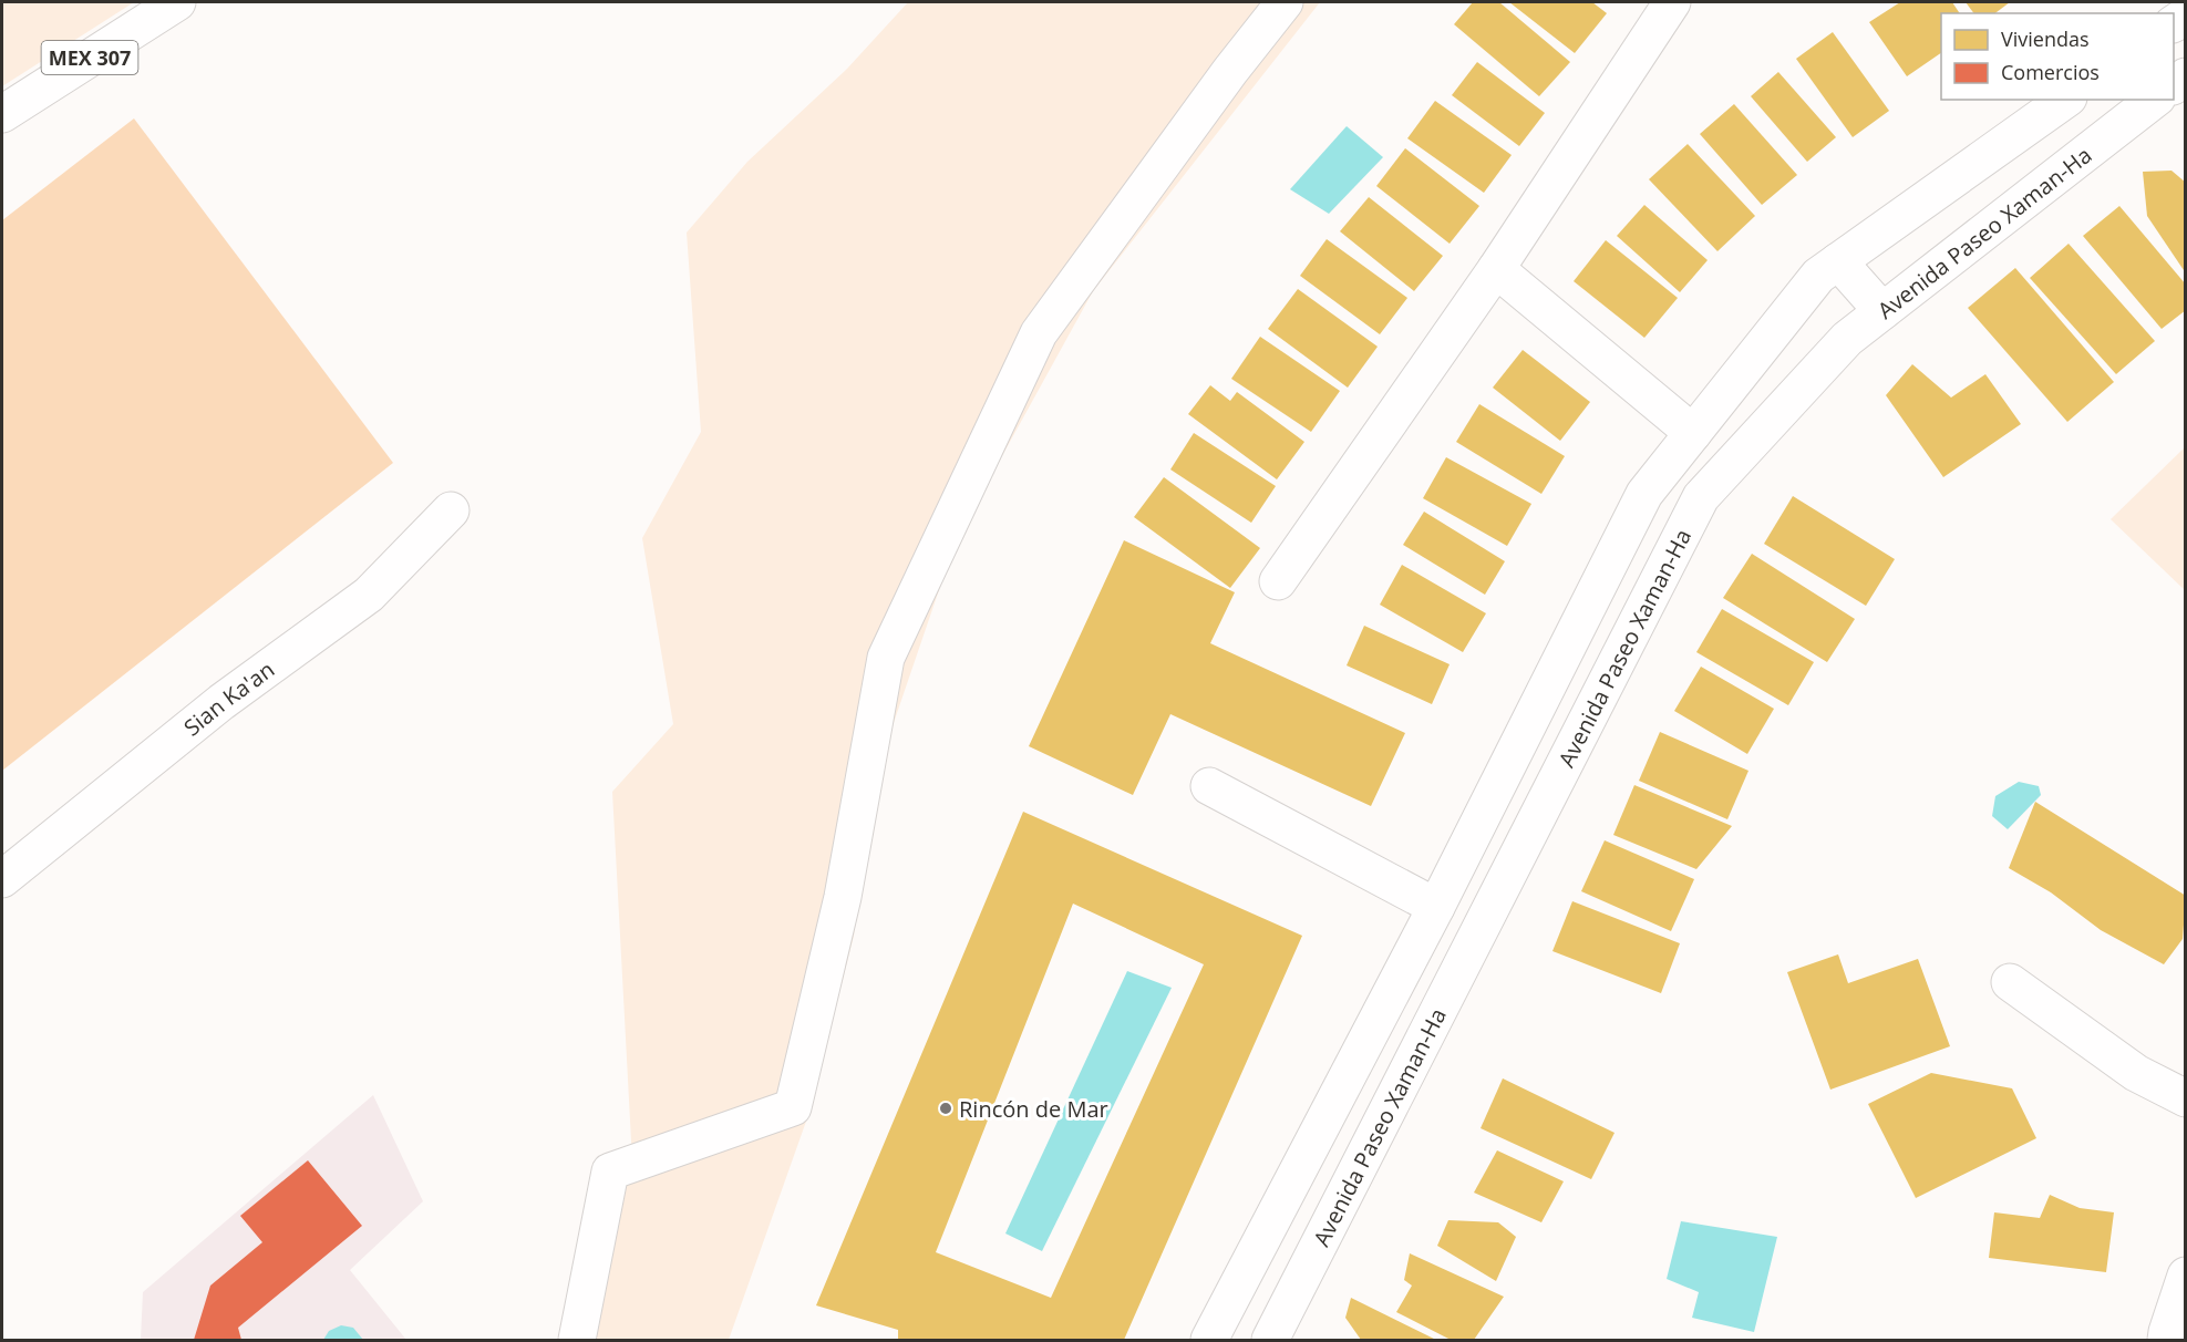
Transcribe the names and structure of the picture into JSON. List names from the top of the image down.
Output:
{
  "streets": {
    "main road": ["MEX 307", "Avenida Paseo Xaman-Ha", "Sian Ka'an"]
  },
  "places": ["Rincón de Mar"],
  "legend": ["Viviendas", "Comercios"]
}
